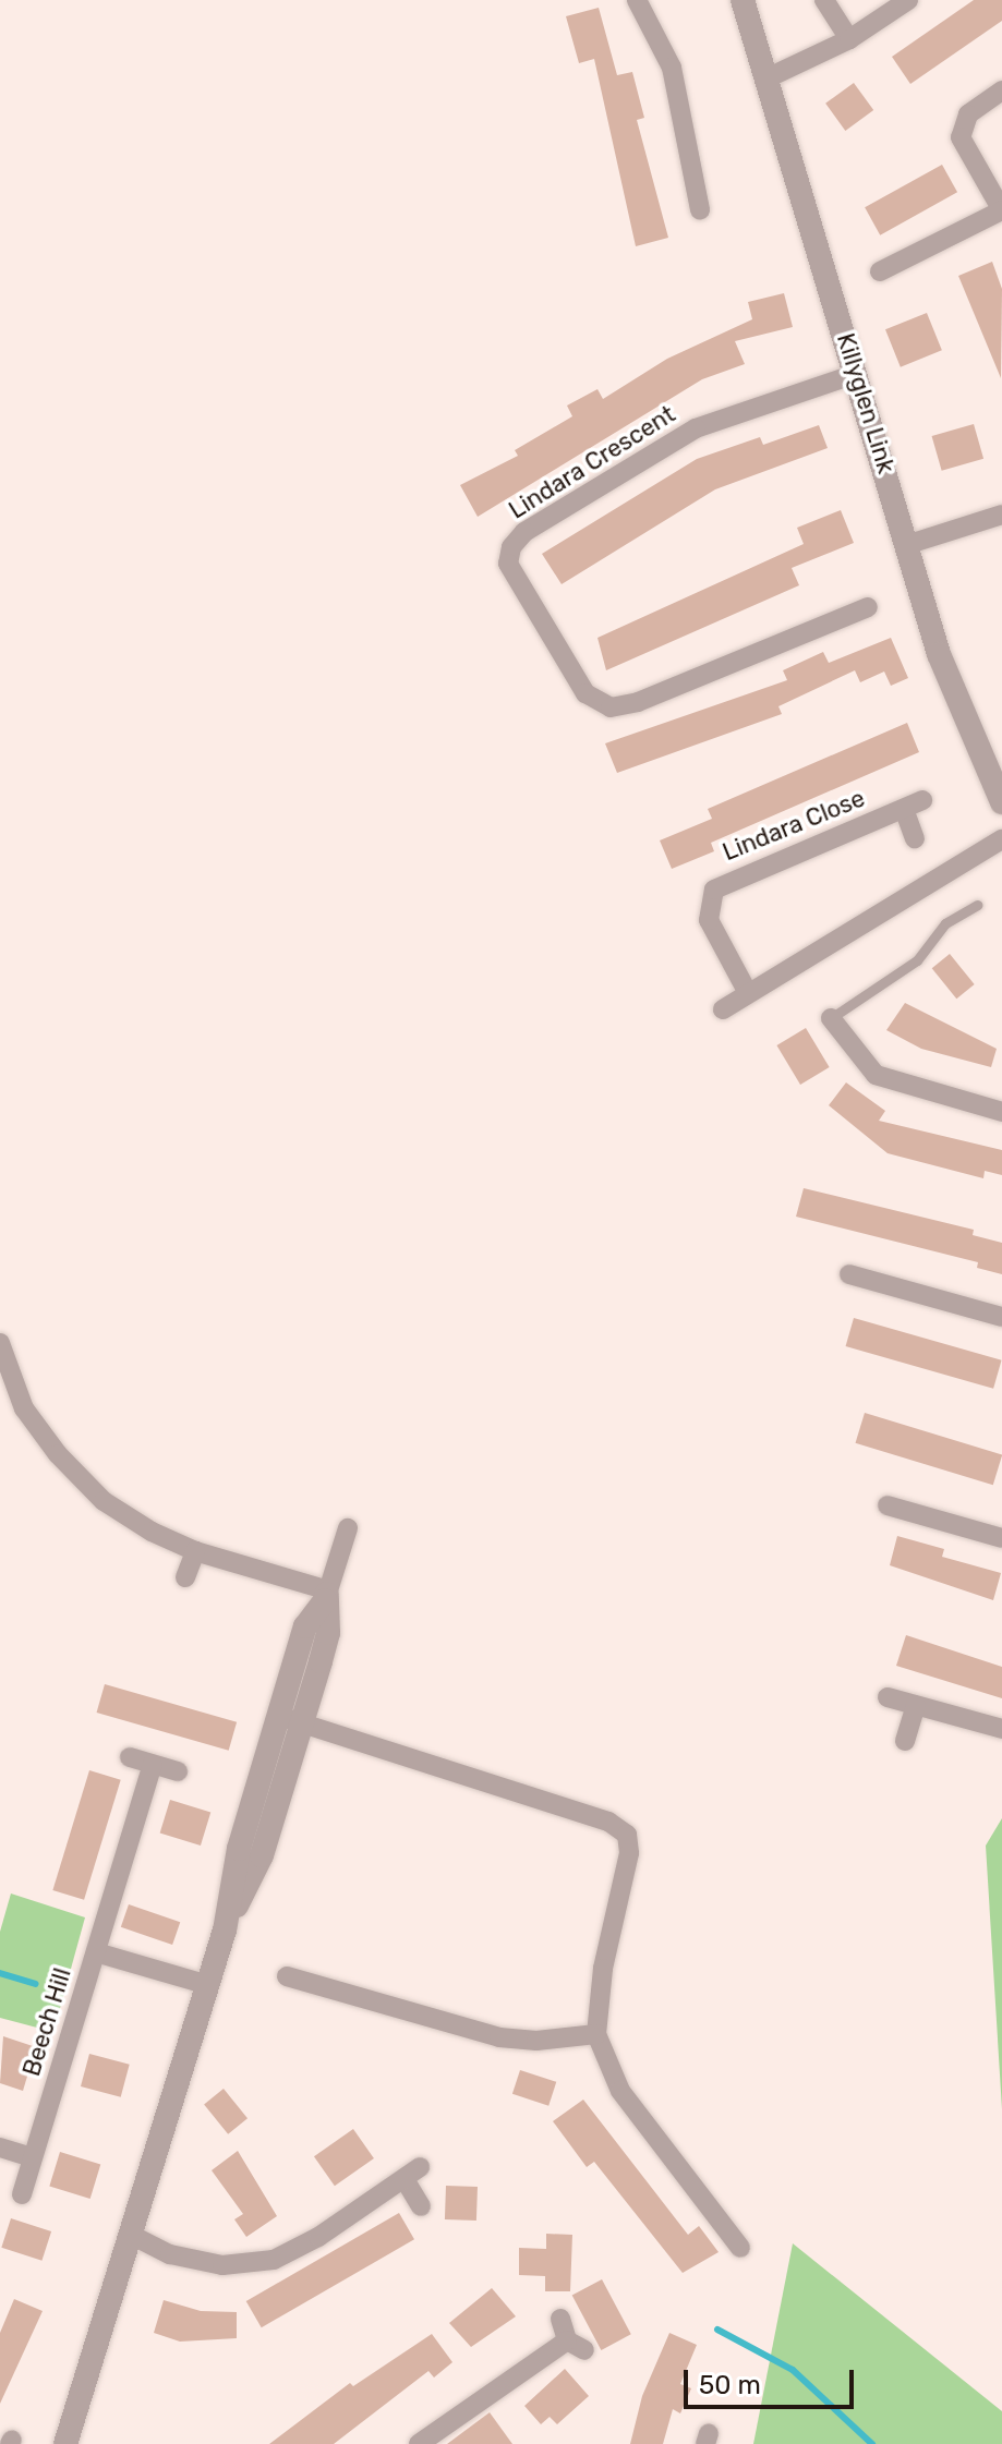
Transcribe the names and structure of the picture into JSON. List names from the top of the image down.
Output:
{
  "streets": {
    "street": [
      "Killyglen Link",
      "Lindara Crescent",
      "Lindara Close",
      "Beech Hill"
    ]
  },
  "crossings": [
    ["Killyglen Link", "Lindara Crescent"]
  ],
  "scale_bar": "50 m"
}
